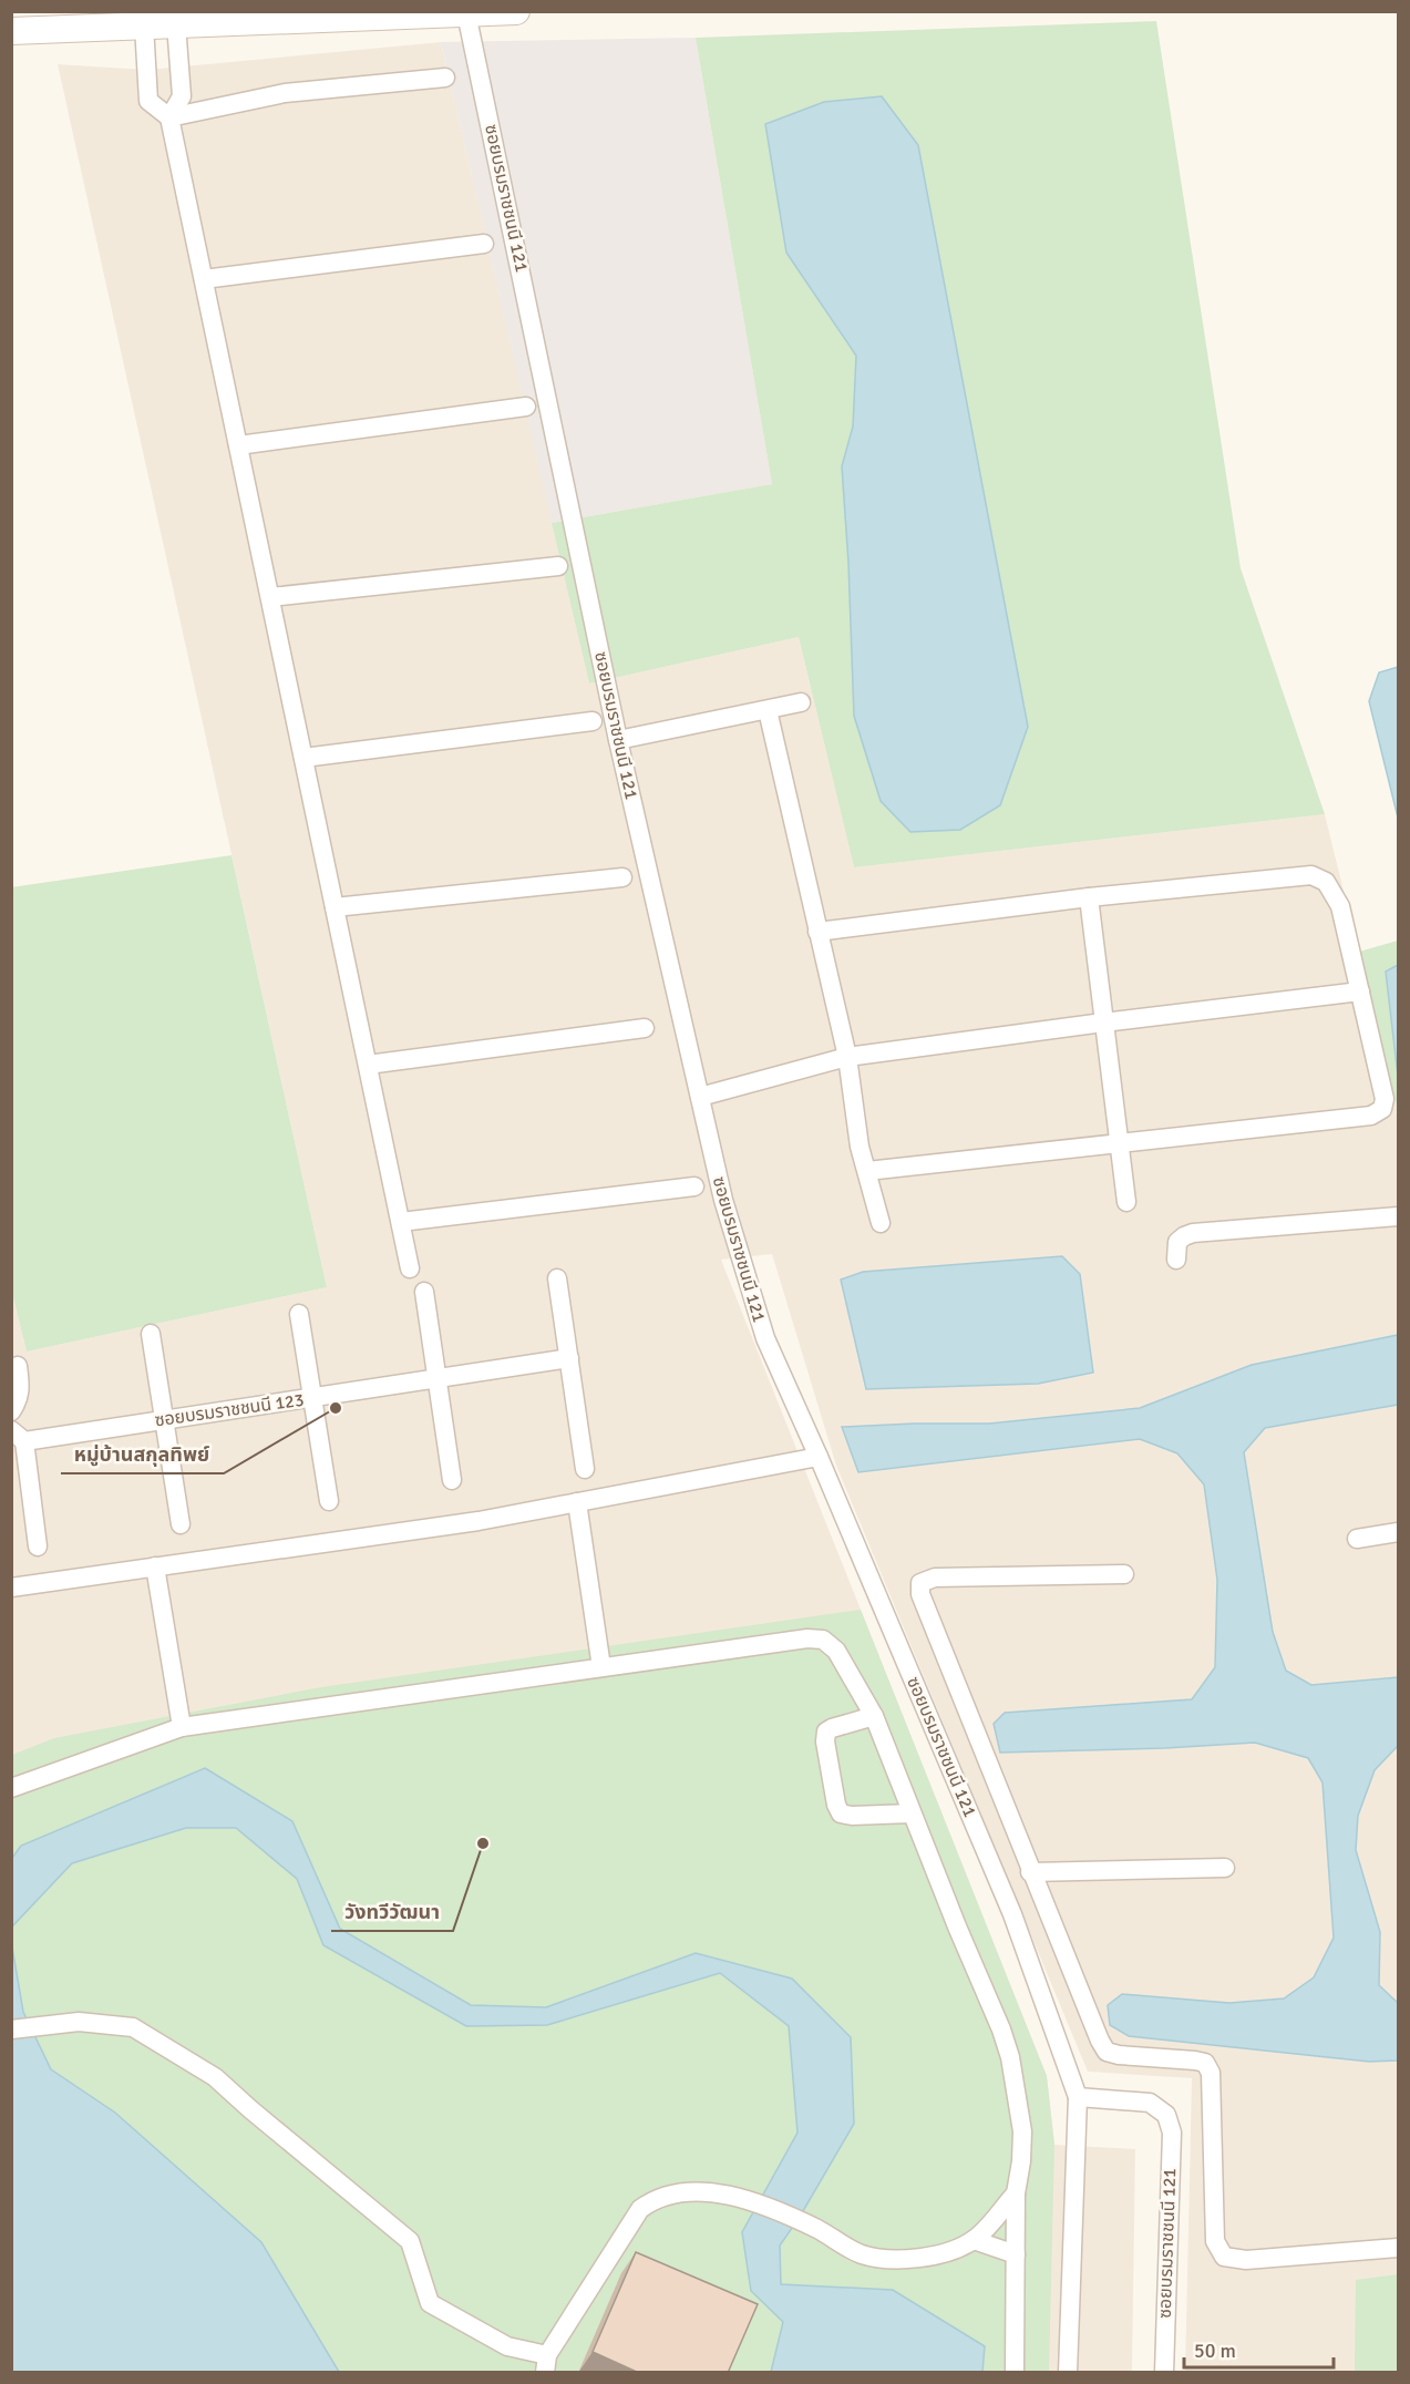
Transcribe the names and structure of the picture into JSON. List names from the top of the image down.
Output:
{
  "streets": {
    "street": ["ซอยบรมราชชนนี 121", "ซอยบรมราชชนนี 123"]
  },
  "places": ["หมู่บ้านสกุลทิพย์", "วังทวีวัฒนา"],
  "scale_bar": "50 m"
}
